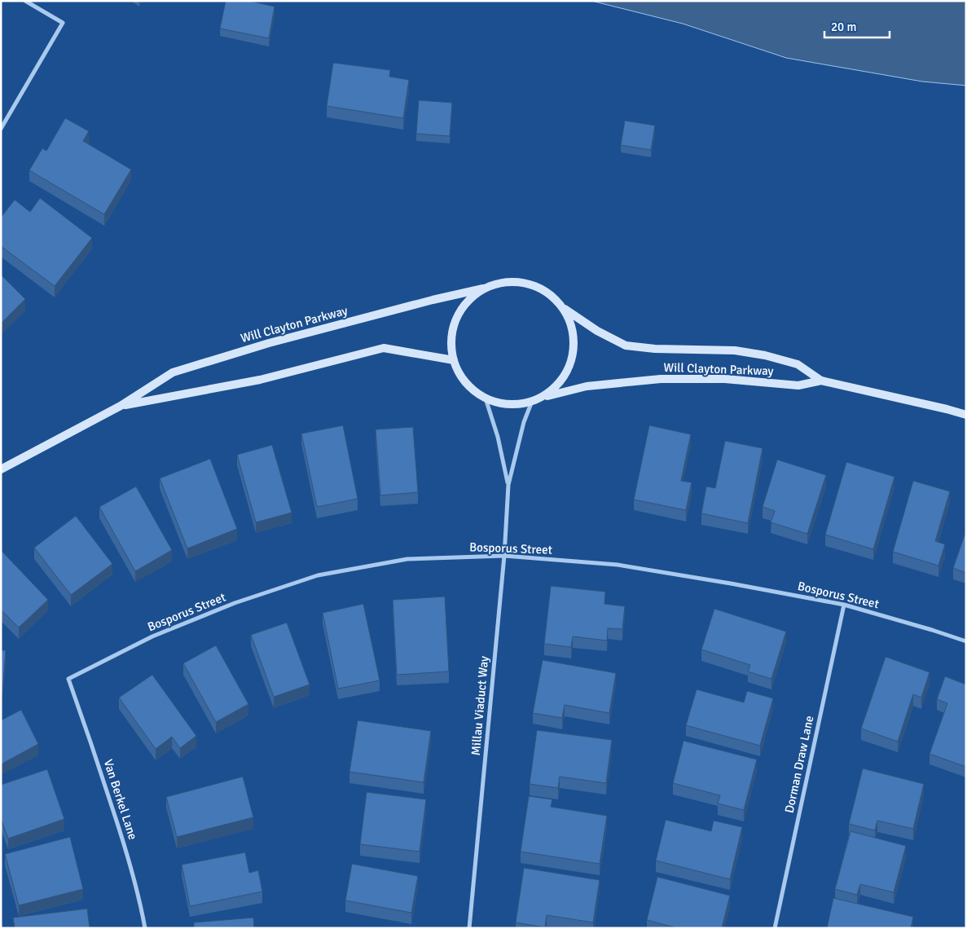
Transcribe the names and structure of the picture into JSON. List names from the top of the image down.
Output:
{
  "streets": {
    "street": [
      "Will Clayton Parkway",
      "Bosporus Street",
      "Millau Viaduct Way",
      "Dorman Draw Lane",
      "Van Berkel Lane"
    ]
  },
  "crossings": [
    ["Will Clayton Parkway", "Millau Viaduct Way"],
    ["Bosporus Street", "Millau Viaduct Way"],
    ["Bosporus Street", "Dorman Draw Lane"],
    ["Bosporus Street", "Van Berkel Lane"]
  ],
  "scale_bar": "20 m"
}
